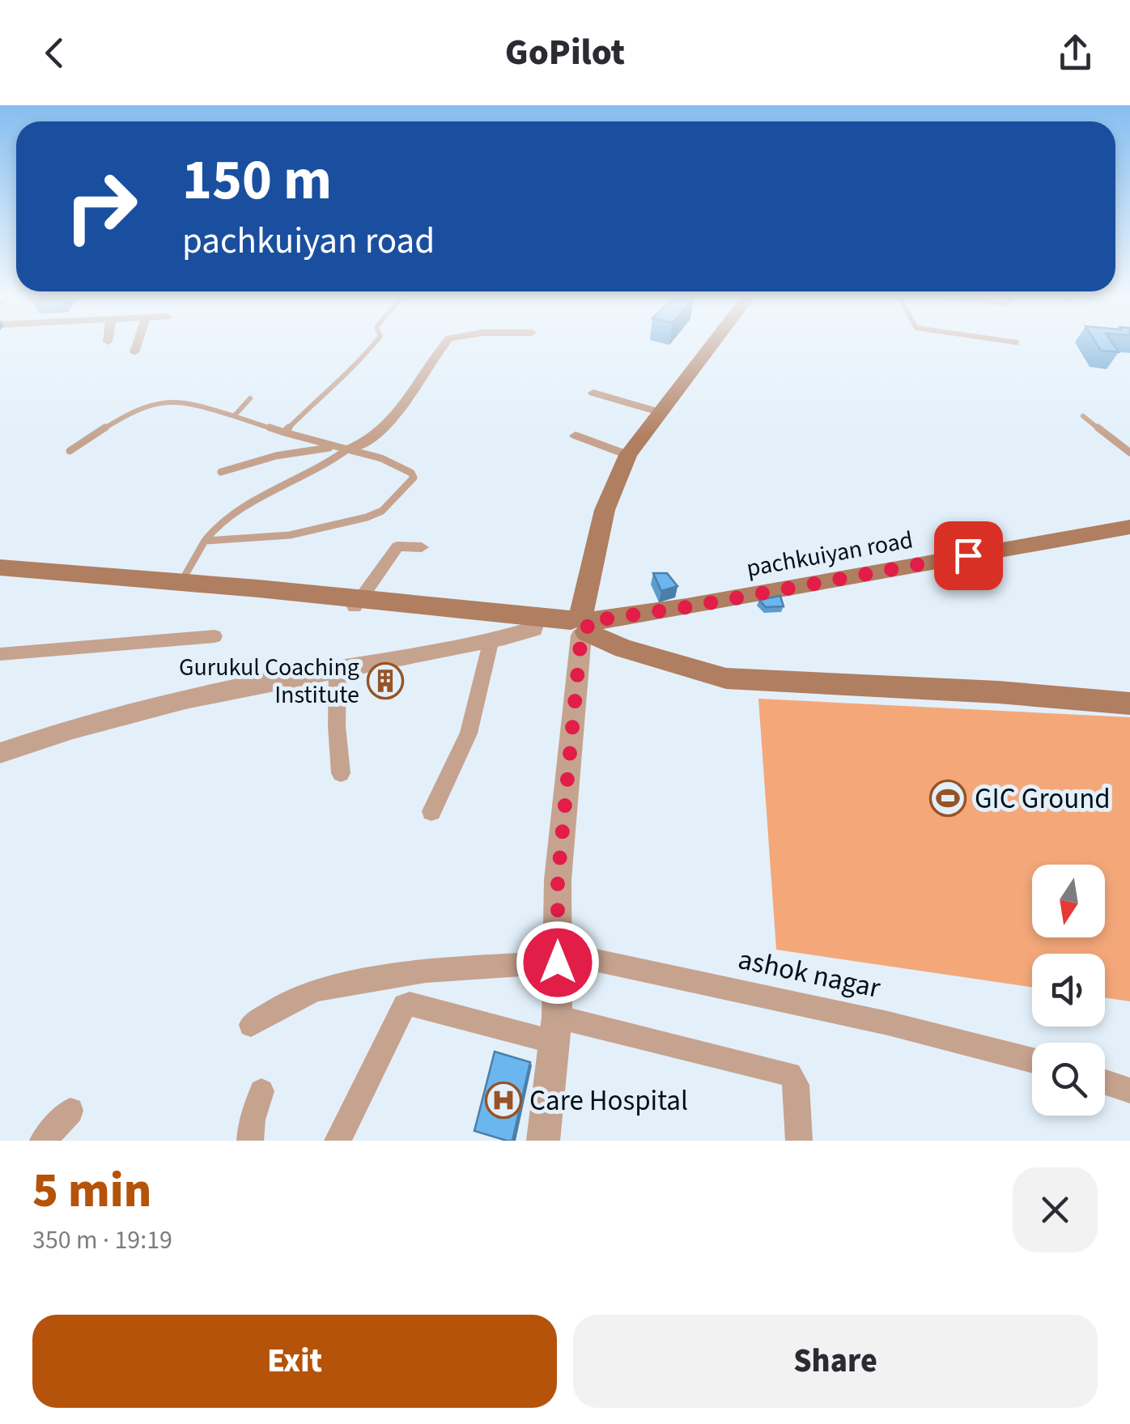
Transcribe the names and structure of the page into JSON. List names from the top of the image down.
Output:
{
  "streets": {
    "main road": ["pachkuiyan road"],
    "street": ["ashok nagar"]
  },
  "places": {
    "building": ["Gurukul Coaching Institute"],
    "sports": ["GIC Ground"],
    "hospital": ["Care Hospital"]
  },
  "north": "bottom",
  "page": {
    "header": "GoPilot",
    "turn": ["150 m", "pachkuiyan road"],
    "heading": ["5 min", "350 m · 19:19"],
    "buttons": ["Exit", "Share"]
  }
}
